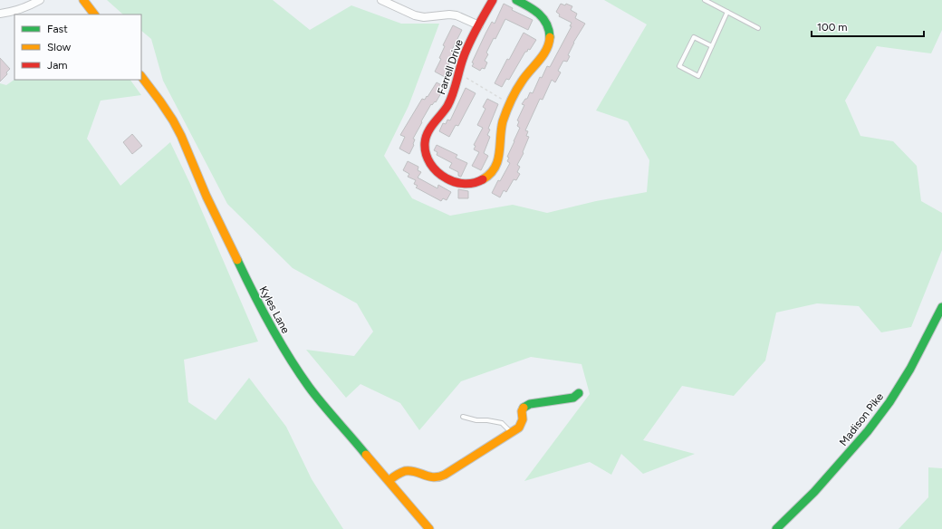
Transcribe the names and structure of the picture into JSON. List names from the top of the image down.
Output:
{
  "streets": {
    "main road": ["Farrell Drive", "Kyles Lane", "Madison Pike"]
  },
  "legend": ["Fast", "Slow", "Jam"],
  "scale_bar": "100 m"
}
